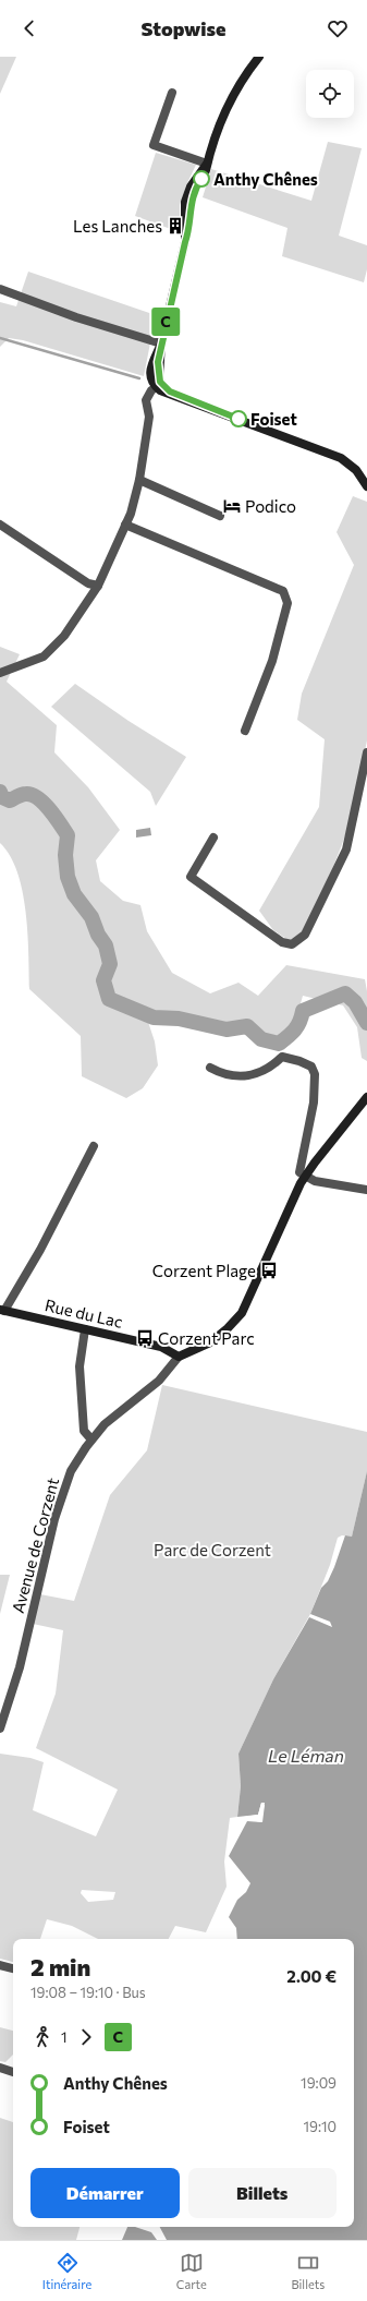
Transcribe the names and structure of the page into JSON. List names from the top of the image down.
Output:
{
  "streets": {
    "street": ["Rue du Lac", "Avenue de Corzent"]
  },
  "crossings": [
    ["Rue du Lac", "Avenue de Corzent"]
  ],
  "water": ["Le Léman"],
  "parks": ["Parc de Corzent"],
  "places": {
    "other": ["Anthy Chênes", "Foiset"],
    "building": ["Les Lanches"],
    "hotel": ["Podico"],
    "bus stop": ["Corzent Plage", "Corzent Parc"]
  },
  "lines": ["bus line C"],
  "page": {
    "header": "Stopwise",
    "on_map": "C",
    "heading": ["2 min", "19:08 – 19:10 · Bus", "2.00 €"],
    "legs": ["1", "C"],
    "list": [
      {
        "name": "Anthy Chênes",
        "value": "19:09"
      },
      {
        "name": "Foiset",
        "value": "19:10"
      }
    ],
    "buttons": ["Démarrer", "Billets"],
    "tabs": ["Itinéraire", "Carte", "Billets"]
  }
}
